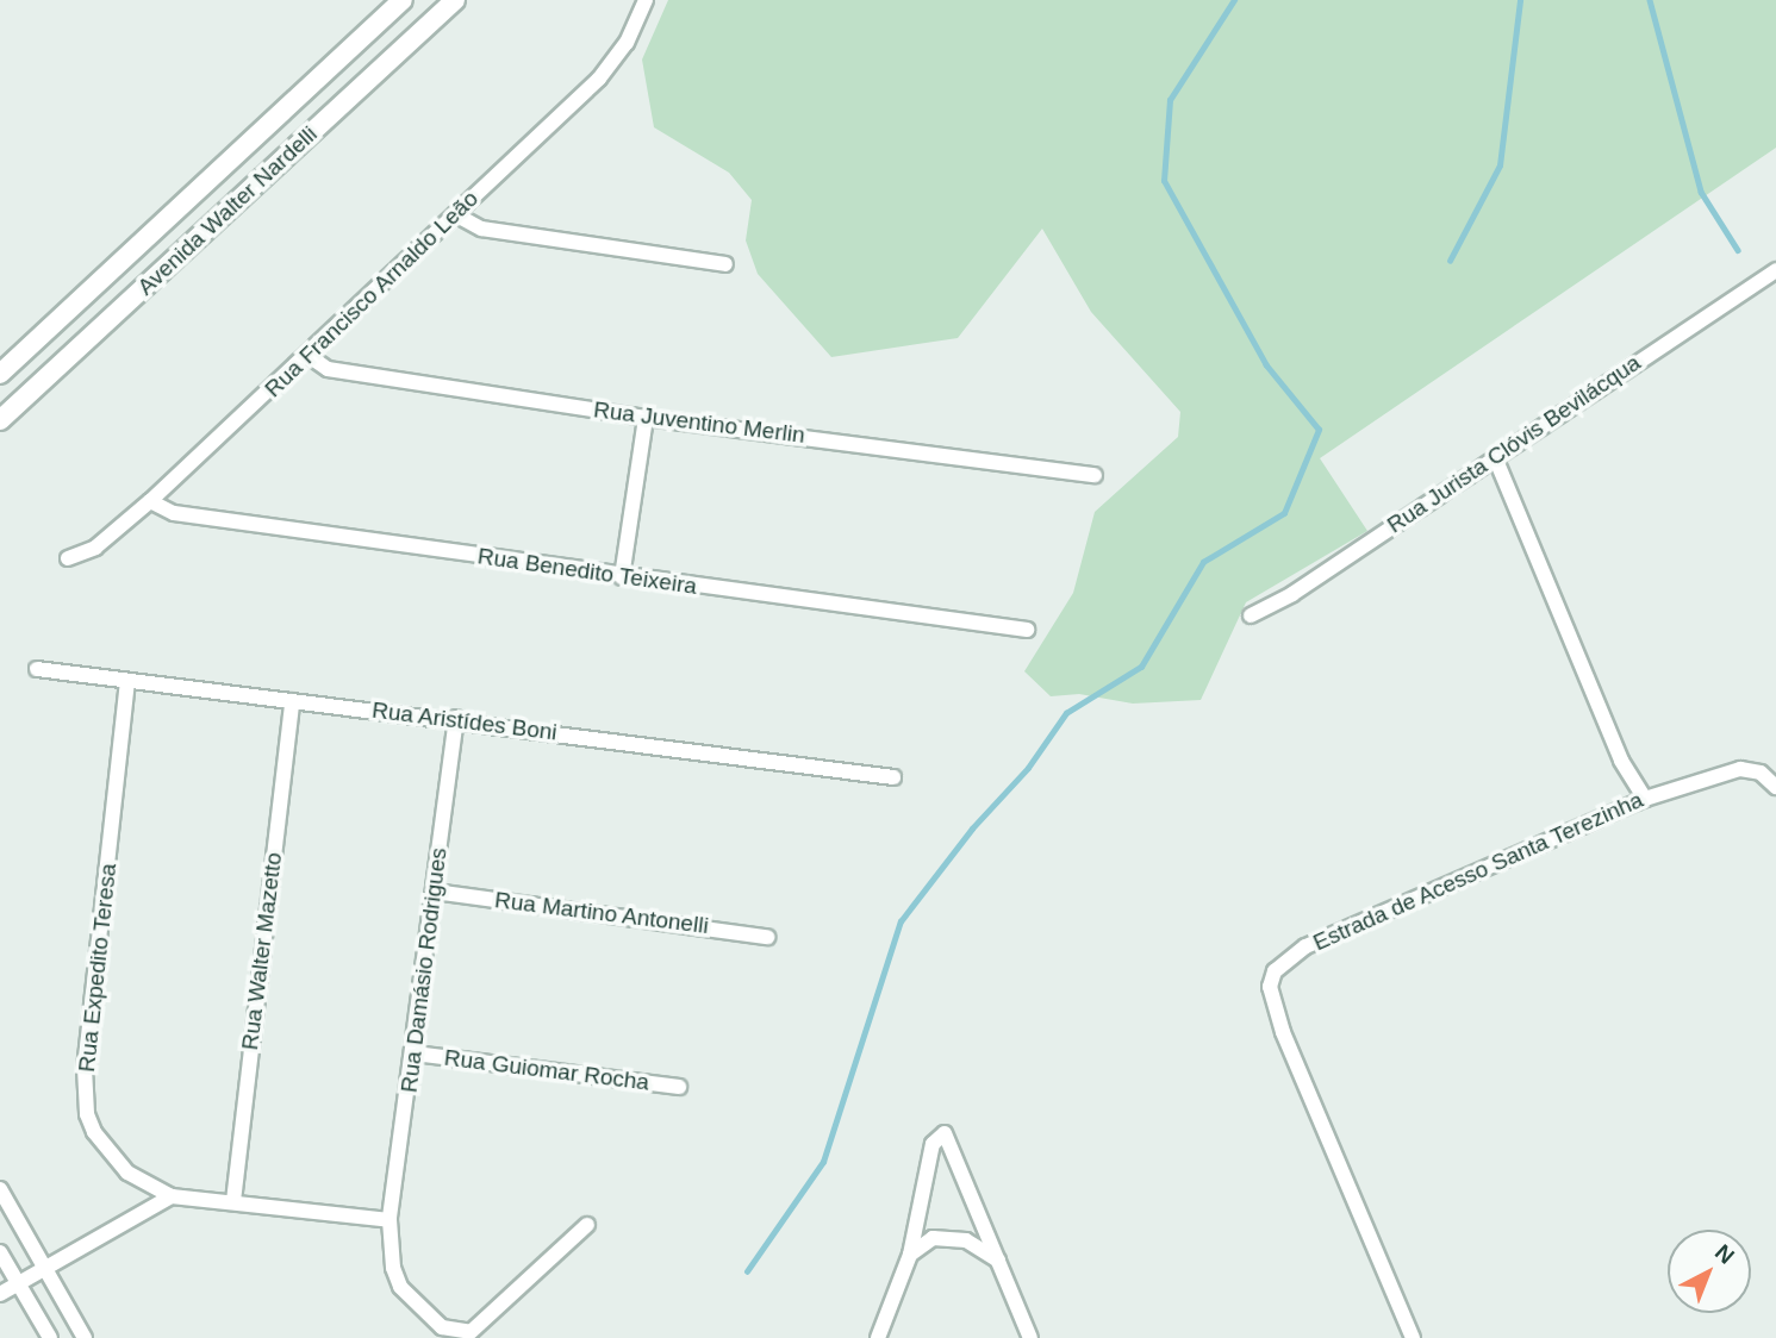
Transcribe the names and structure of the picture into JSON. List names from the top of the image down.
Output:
{
  "streets": {
    "street": [
      "Avenida Walter Nardelli",
      "Rua Francisco Arnaldo Leão",
      "Rua Juventino Merlin",
      "Rua Jurista Clóvis Bevilácqua",
      "Rua Benedito Teixeira",
      "Rua Aristídes Boni",
      "Estrada de Acesso Santa Terezinha",
      "Rua Martino Antonelli",
      "Rua Walter Mazetto",
      "Rua Expedito Teresa",
      "Rua Damásio Rodrigues",
      "Rua Guiomar Rocha"
    ]
  },
  "crossings": [
    ["Rua Francisco Arnaldo Leão", "Rua Juventino Merlin"],
    ["Rua Francisco Arnaldo Leão", "Rua Benedito Teixeira"],
    ["Rua Aristídes Boni", "Rua Walter Mazetto"],
    ["Rua Aristídes Boni", "Rua Expedito Teresa"],
    ["Rua Aristídes Boni", "Rua Damásio Rodrigues"],
    ["Rua Martino Antonelli", "Rua Damásio Rodrigues"],
    ["Rua Walter Mazetto", "Rua Expedito Teresa"],
    ["Rua Expedito Teresa", "Rua Damásio Rodrigues"],
    ["Rua Damásio Rodrigues", "Rua Guiomar Rocha"]
  ],
  "north": "top right"
}
